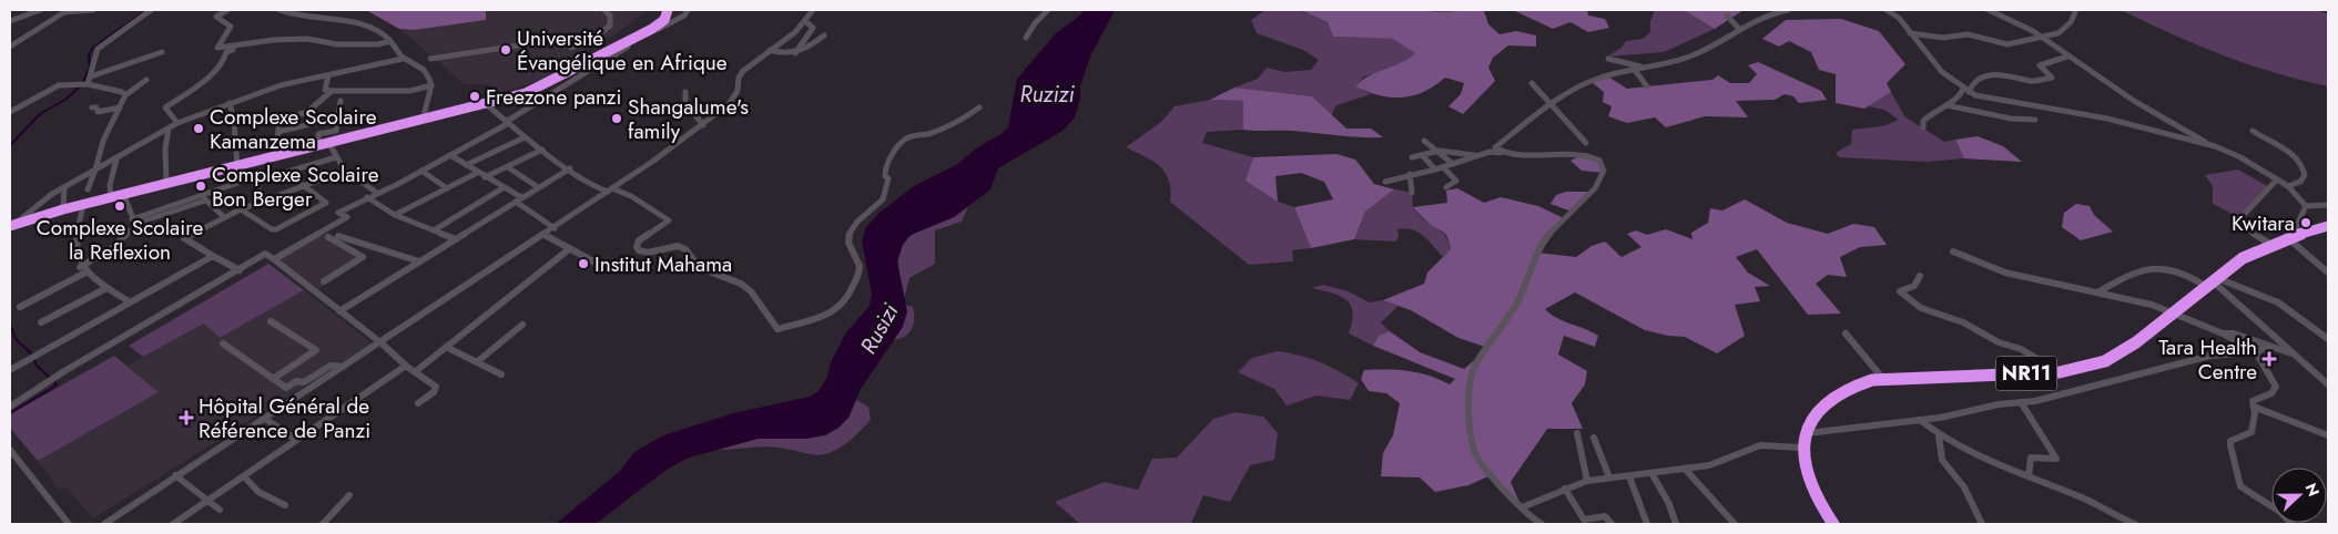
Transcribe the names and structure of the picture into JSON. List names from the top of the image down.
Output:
{
  "streets": {
    "highway": ["NR11"]
  },
  "water": ["Ruzizi", "Rusizi"],
  "places": {
    "other": [
      "Université Évangélique en Afrique",
      "Freezone panzi",
      "Shangalume's family",
      "Complexe Scolaire Kamanzema",
      "Complexe Scolaire Bon Berger",
      "Complexe Scolaire la Reflexion",
      "Kwitara",
      "Institut Mahama"
    ],
    "health": ["Tara Health Centre", "Hôpital Général de Référence de Panzi"]
  },
  "north": "right"
}
